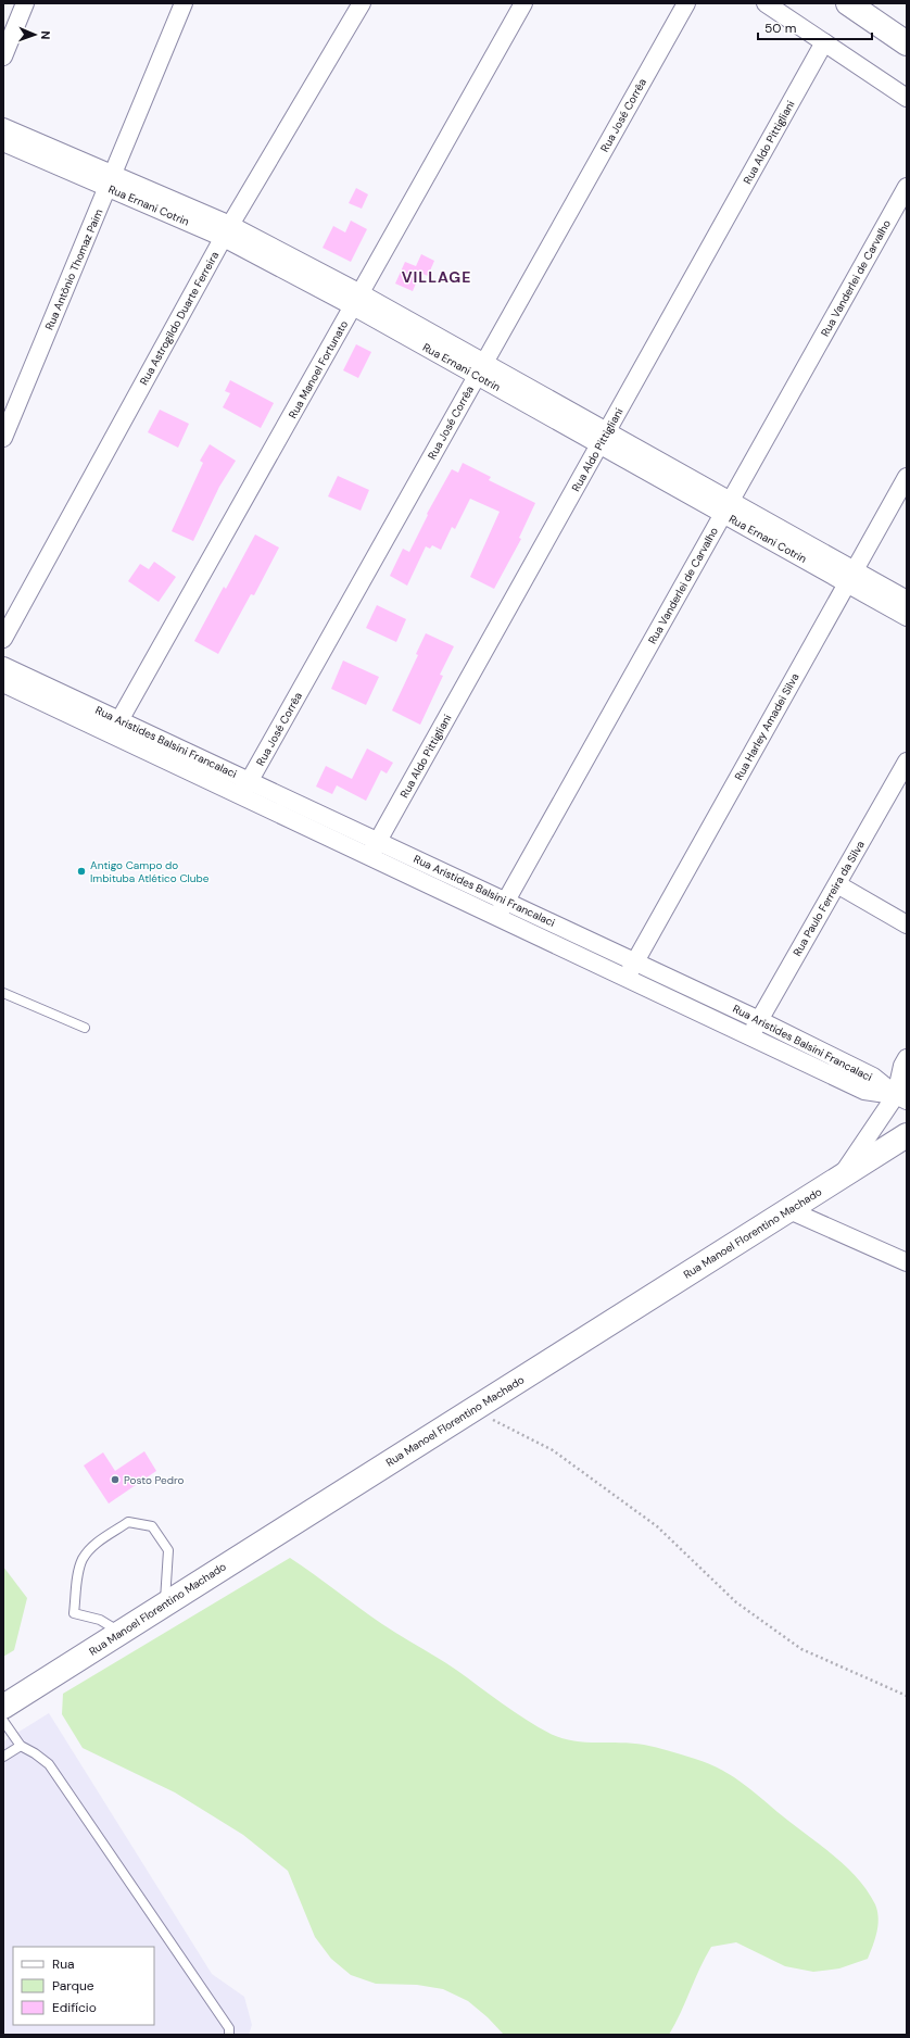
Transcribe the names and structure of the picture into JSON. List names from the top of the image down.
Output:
{
  "streets": {
    "main road": ["Rua Manoel Florentino Machado"],
    "street": [
      "Rua José Corrêa",
      "Rua Aldo Pittigliani",
      "Rua Ernani Cotrin",
      "Rua Antônio Thomaz Paim",
      "Rua Vanderlei de Carvalho",
      "Rua Astrogildo Duarte Ferreira",
      "Rua Manoel Fortunato",
      "Rua Harley Amadei Silva",
      "Rua Aristides Balsini Francalaci",
      "Rua Paulo Ferreira da Silva"
    ]
  },
  "crossings": [
    ["Rua José Corrêa", "Rua Ernani Cotrin"],
    ["Rua José Corrêa", "Rua Aristides Balsini Francalaci"],
    ["Rua Aldo Pittigliani", "Rua Ernani Cotrin"],
    ["Rua Aldo Pittigliani", "Rua Aristides Balsini Francalaci"],
    ["Rua Ernani Cotrin", "Rua Antônio Thomaz Paim"],
    ["Rua Ernani Cotrin", "Rua Vanderlei de Carvalho"],
    ["Rua Ernani Cotrin", "Rua Astrogildo Duarte Ferreira"],
    ["Rua Ernani Cotrin", "Rua Manoel Fortunato"],
    ["Rua Ernani Cotrin", "Rua Harley Amadei Silva"],
    ["Rua Vanderlei de Carvalho", "Rua Aristides Balsini Francalaci"],
    ["Rua Manoel Fortunato", "Rua Aristides Balsini Francalaci"],
    ["Rua Harley Amadei Silva", "Rua Aristides Balsini Francalaci"],
    ["Rua Aristides Balsini Francalaci", "Rua Paulo Ferreira da Silva"]
  ],
  "districts": ["VILLAGE"],
  "places": ["Antigo Campo do Imbituba Atlético Clube", "Posto Pedro"],
  "legend": ["Rua", "Parque", "Edifício"],
  "scale_bar": "50 m",
  "north": "right"
}
